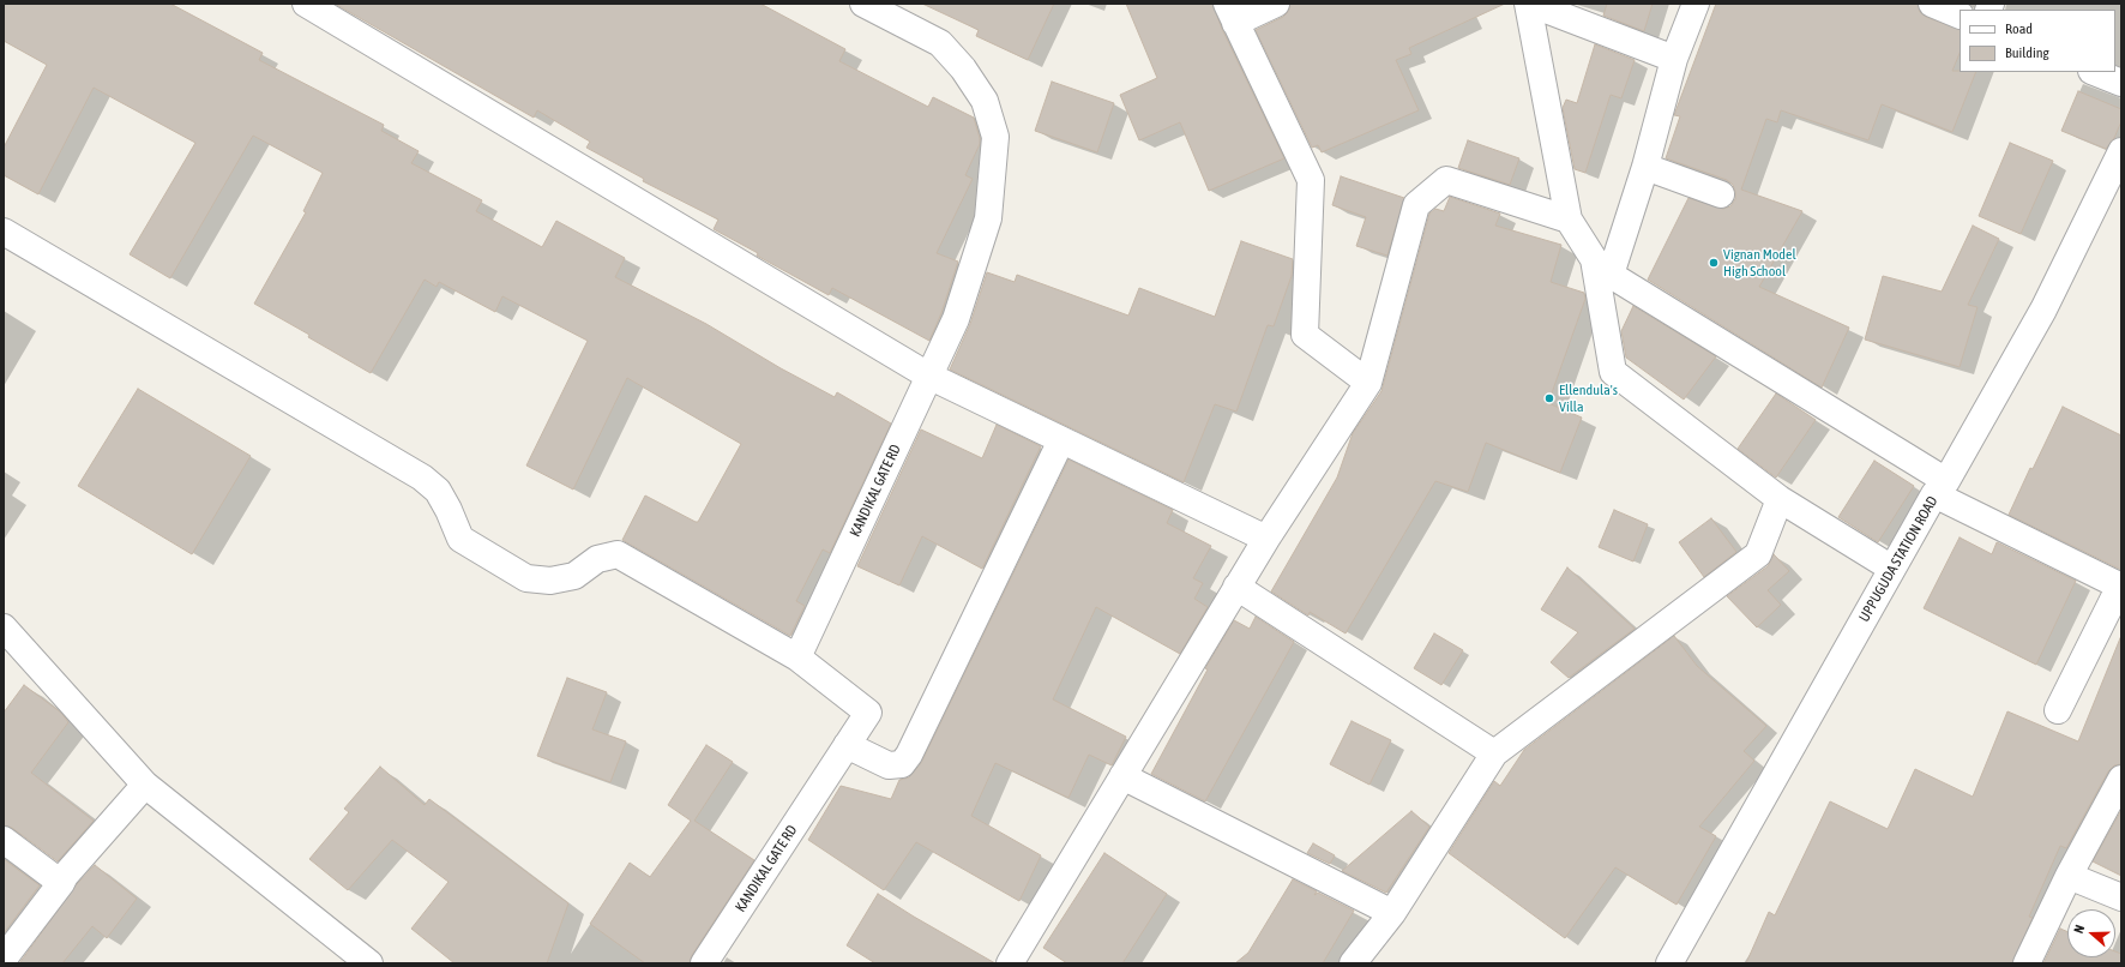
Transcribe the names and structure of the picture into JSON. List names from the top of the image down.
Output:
{
  "streets": {
    "street": ["KANDIKAL GATE RD", "UPPUGUDA STATION ROAD"]
  },
  "places": ["Vignan Model High School", "Ellendula's Villa"],
  "legend": ["Road", "Building"],
  "north": "left"
}
